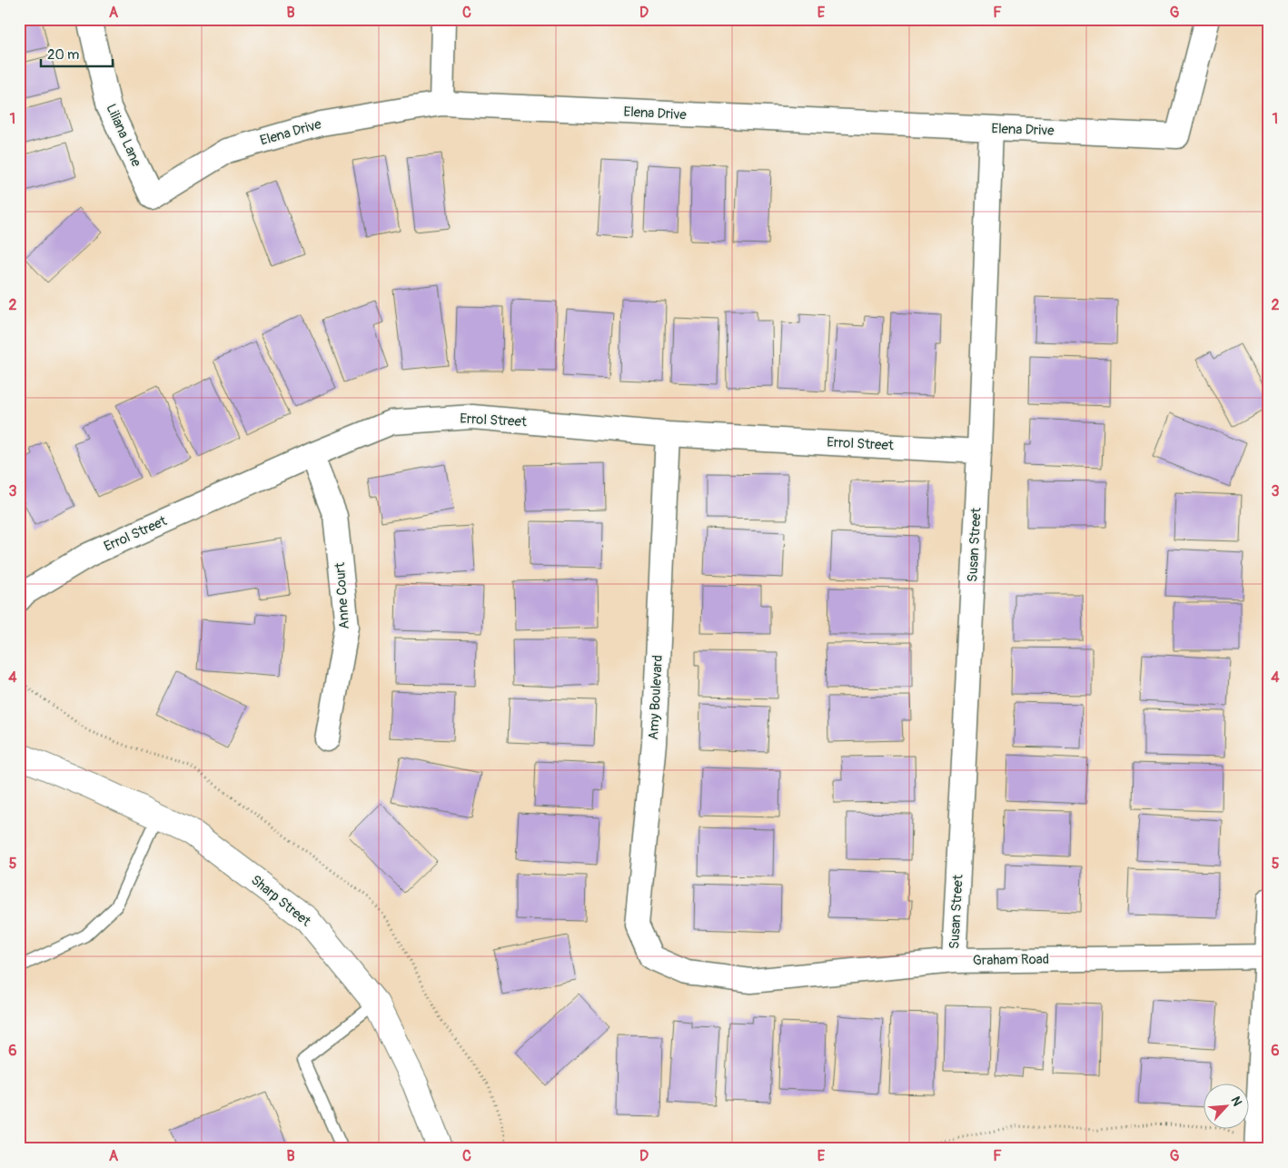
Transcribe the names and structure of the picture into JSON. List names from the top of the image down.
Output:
{
  "streets": {
    "street": [
      "Elena Drive",
      "Liliana Lane",
      "Errol Street",
      "Susan Street",
      "Anne Court",
      "Amy Boulevard",
      "Sharp Street",
      "Graham Road"
    ]
  },
  "crossings": [
    ["Elena Drive", "Liliana Lane"],
    ["Elena Drive", "Susan Street"],
    ["Errol Street", "Susan Street"],
    ["Errol Street", "Anne Court"],
    ["Errol Street", "Amy Boulevard"],
    ["Susan Street", "Graham Road"],
    ["Amy Boulevard", "Graham Road"]
  ],
  "scale_bar": "20 m",
  "north": "top right",
  "grid": {
    "columns": [
      "A",
      "B",
      "C",
      "D",
      "E",
      "F",
      "G"
    ],
    "rows": [
      "1",
      "2",
      "3",
      "4",
      "5",
      "6"
    ]
  }
}
